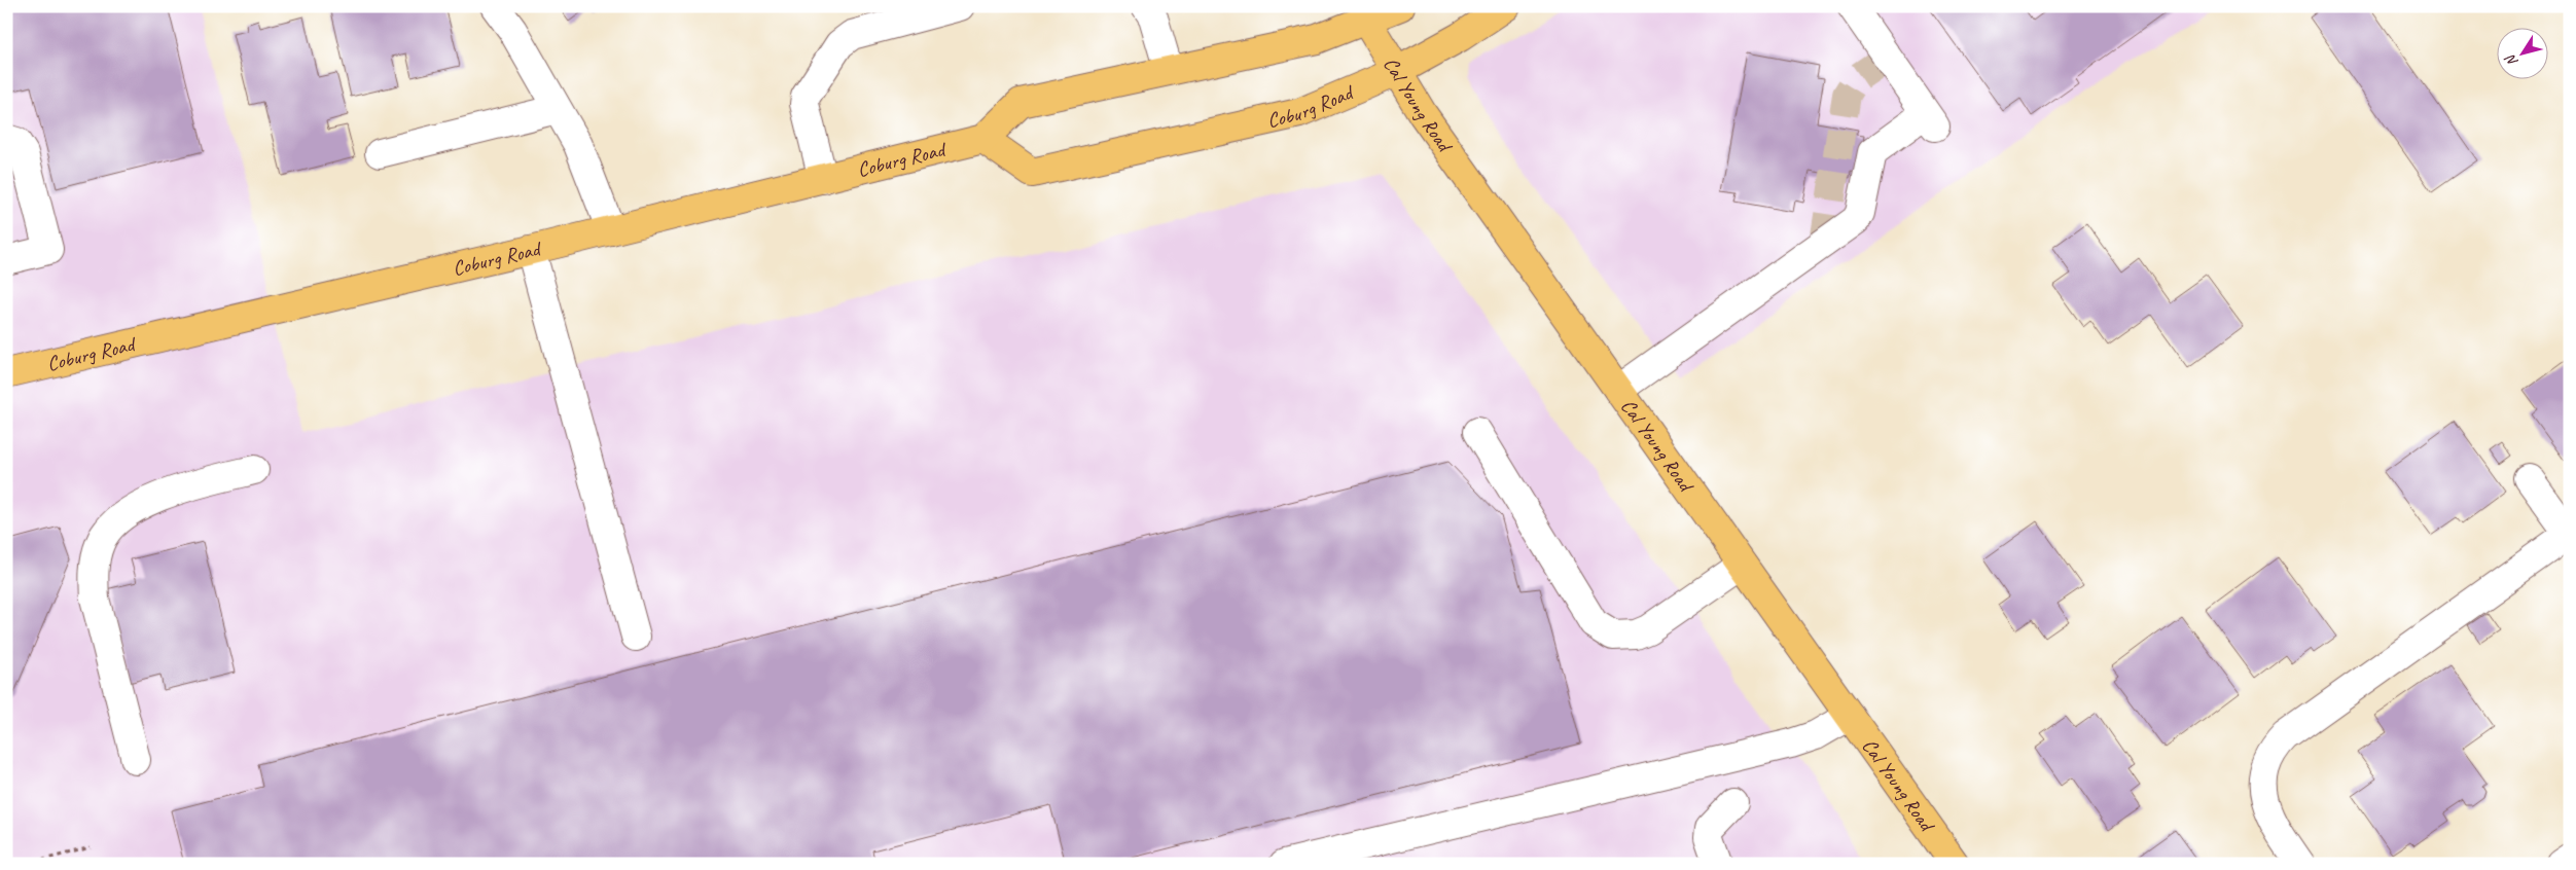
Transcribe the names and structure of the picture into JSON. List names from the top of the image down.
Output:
{
  "streets": {
    "main road": ["Cal Young Road", "Coburg Road"]
  },
  "crossings": [
    ["Cal Young Road", "Coburg Road"]
  ],
  "north": "bottom left"
}
